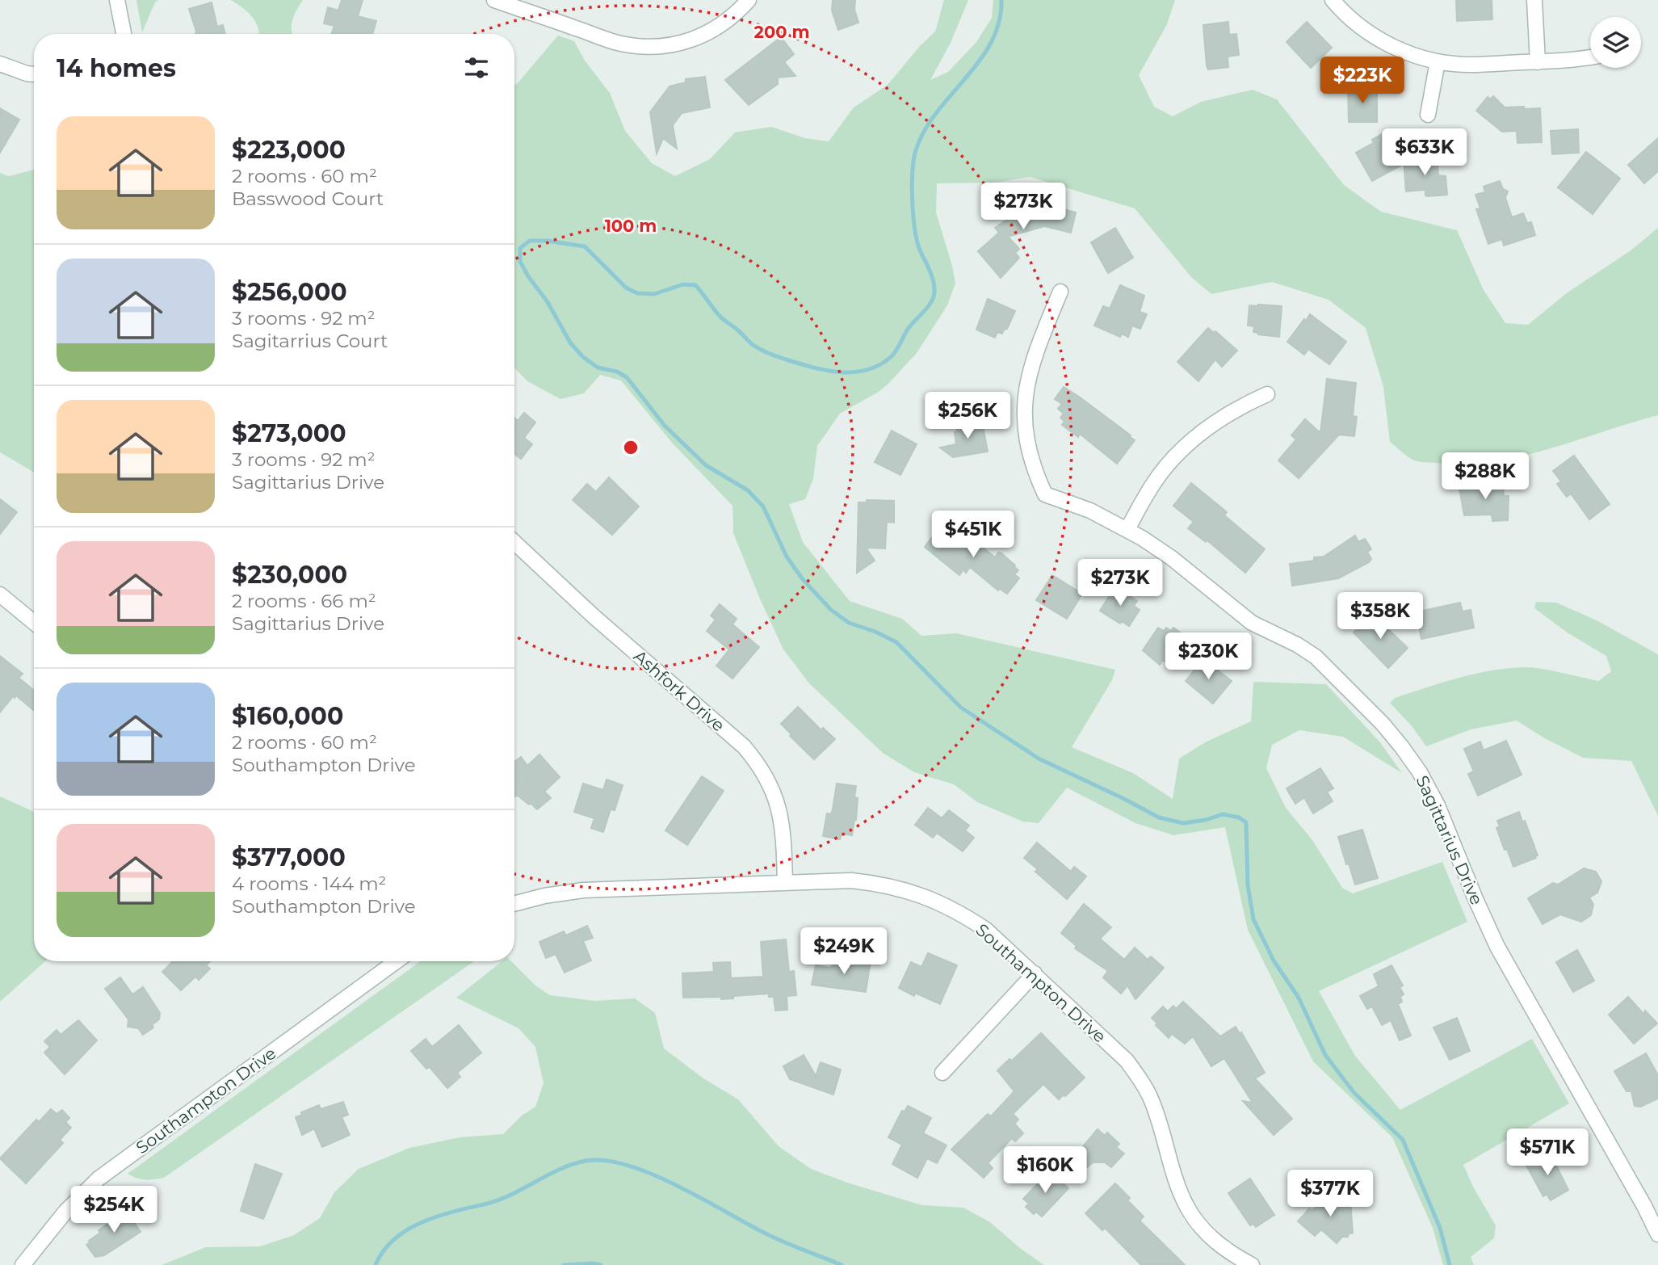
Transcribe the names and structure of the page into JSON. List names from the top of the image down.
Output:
{
  "streets": {
    "street": ["Ashfork Drive", "Sagittarius Drive", "Southampton Drive"]
  },
  "crossings": [
    ["Ashfork Drive", "Southampton Drive"]
  ],
  "page": {
    "heading": "14 homes",
    "price": [
      "$223K",
      "$633K",
      "$273K",
      "$256K",
      "$288K",
      "$451K",
      "$273K",
      "$358K",
      "$230K",
      "$249K",
      "$571K",
      "$160K",
      "$377K",
      "$254K"
    ],
    "list": [
      {
        "name": "$223,000",
        "note": "2 rooms · 60 m² · Basswood Court"
      },
      {
        "name": "$256,000",
        "note": "3 rooms · 92 m² · Sagitarrius Court"
      },
      {
        "name": "$273,000",
        "note": "3 rooms · 92 m² · Sagittarius Drive"
      },
      {
        "name": "$230,000",
        "note": "2 rooms · 66 m² · Sagittarius Drive"
      },
      {
        "name": "$160,000",
        "note": "2 rooms · 60 m² · Southampton Drive"
      },
      {
        "name": "$377,000",
        "note": "4 rooms · 144 m² · Southampton Drive"
      }
    ]
  },
  "rings": ["200 m", "100 m"]
}
